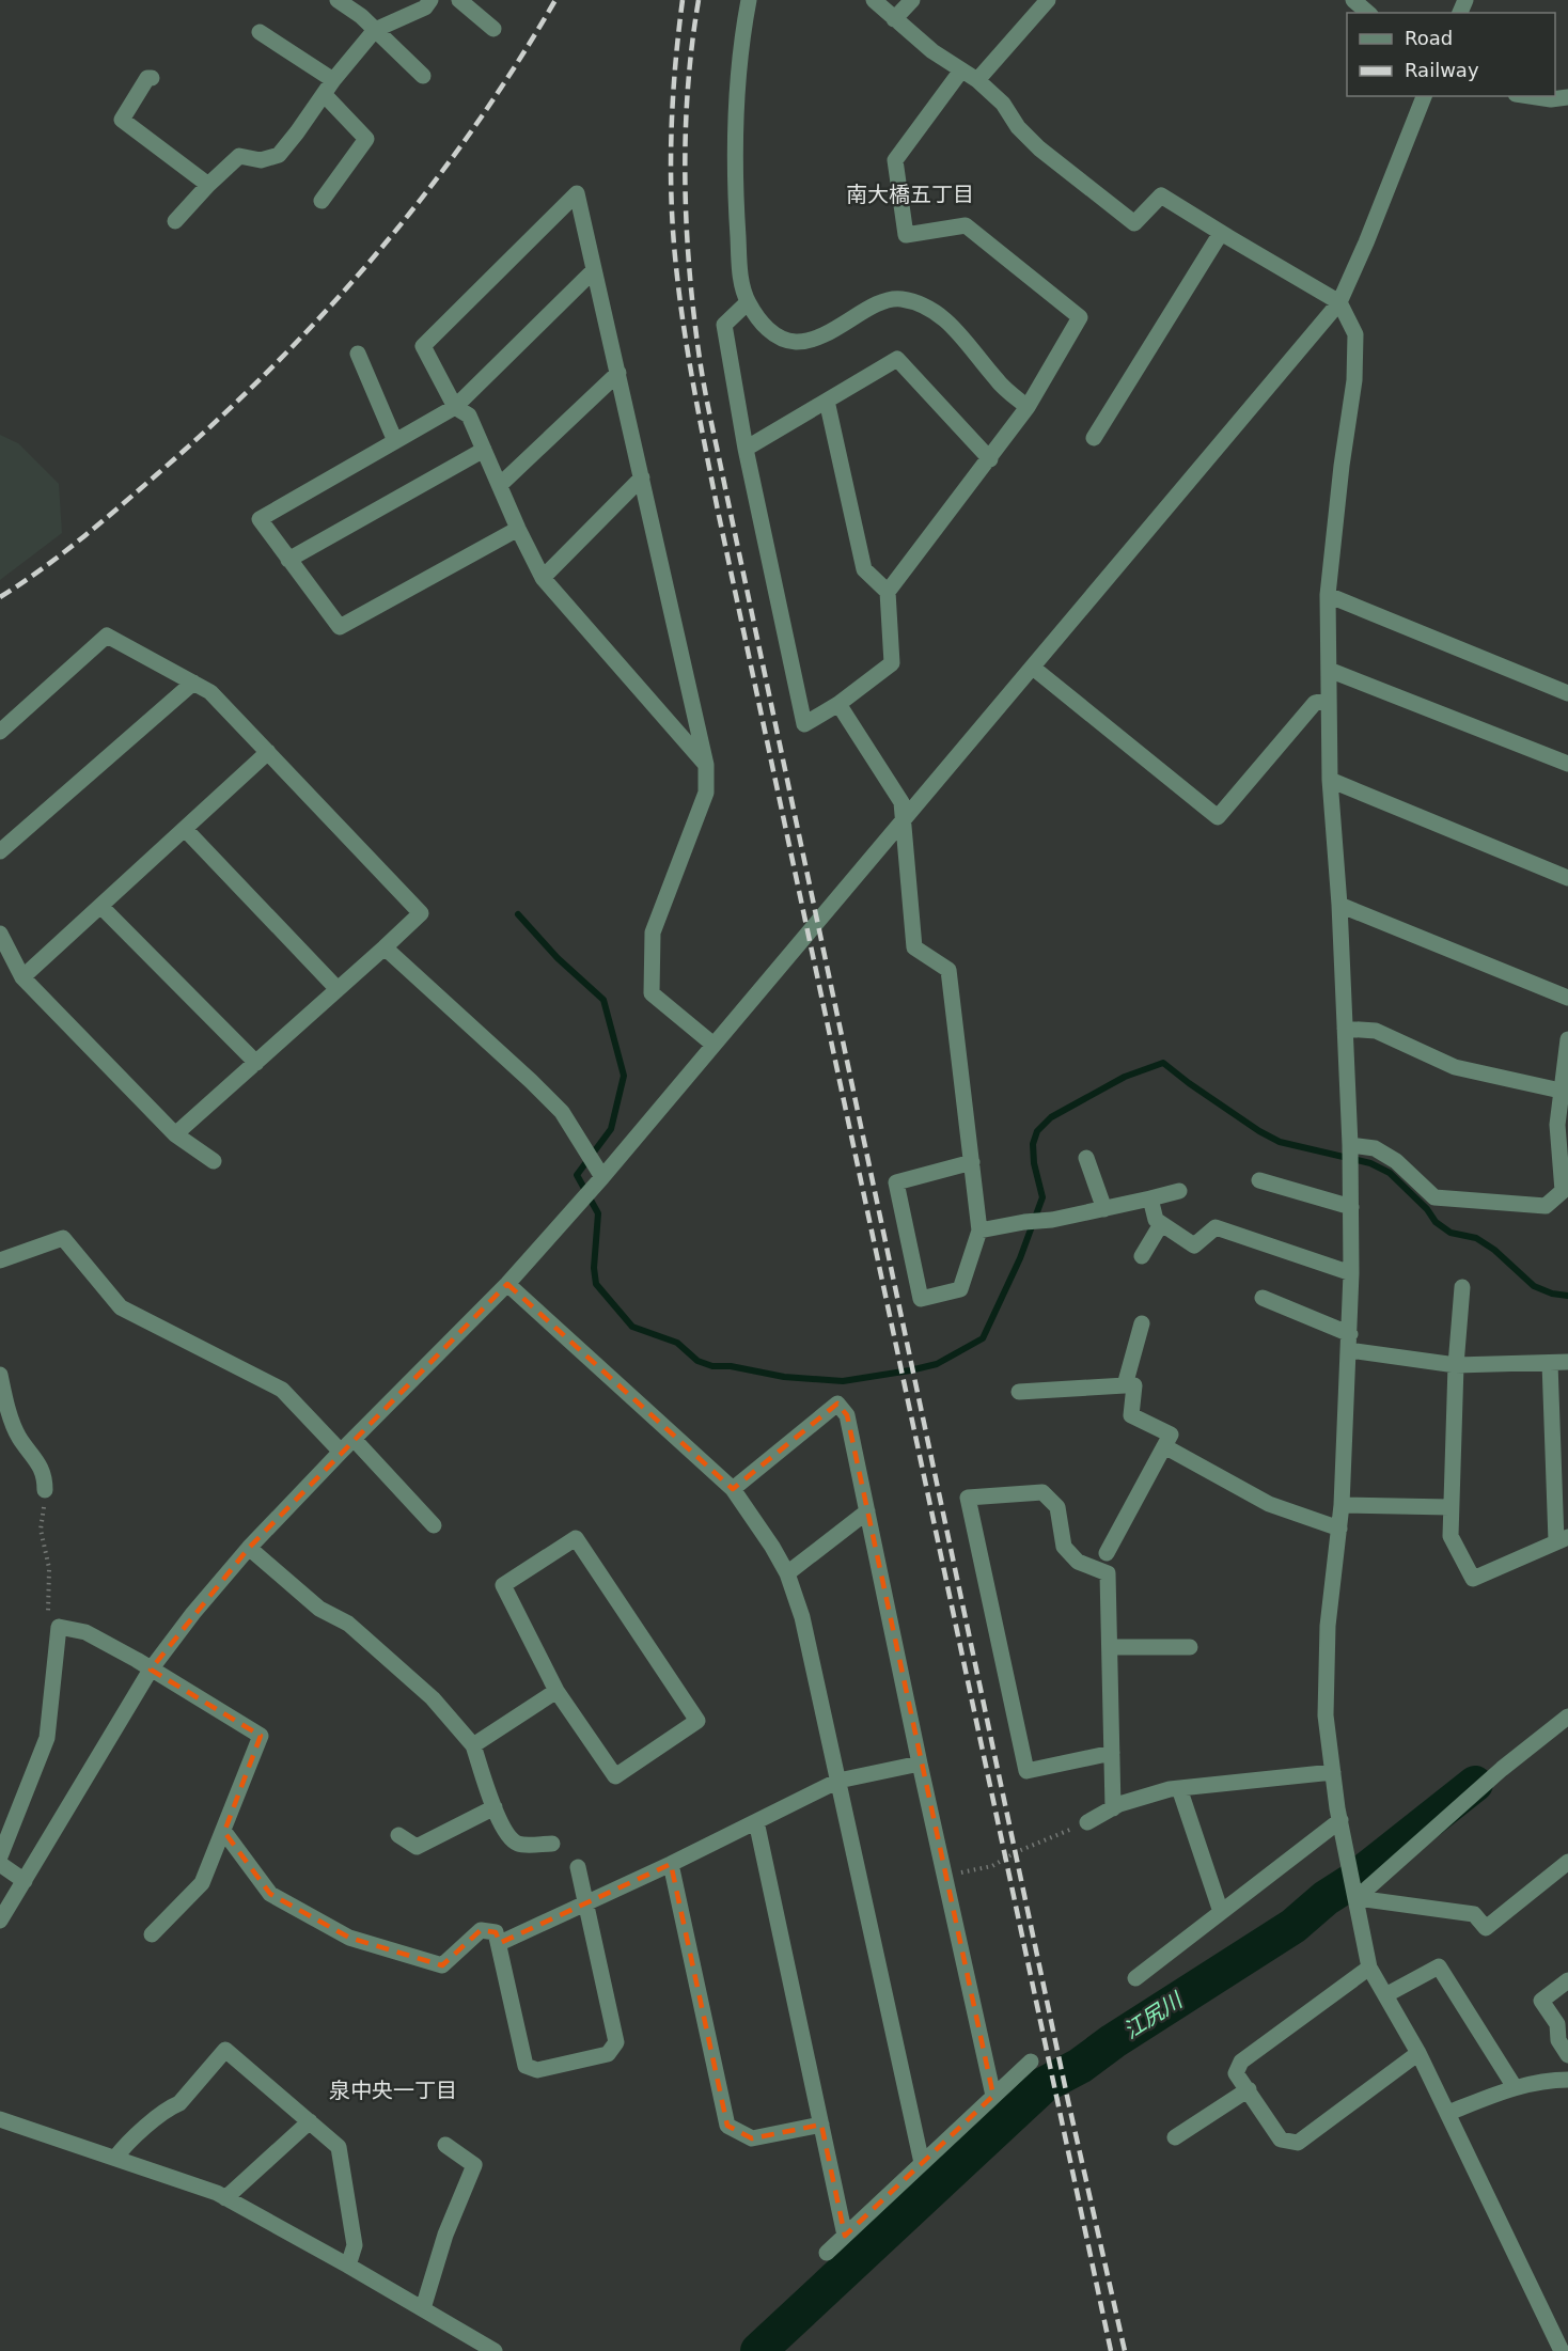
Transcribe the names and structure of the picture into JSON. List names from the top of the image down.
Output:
{
  "districts": ["南大橋五丁目", "泉中央一丁目"],
  "water": ["江尻川"],
  "legend": ["Road", "Railway"]
}
